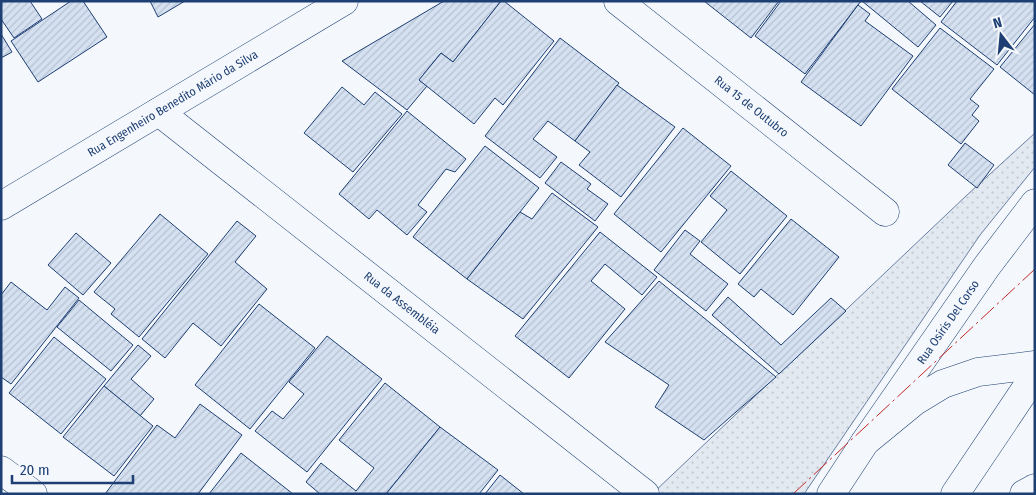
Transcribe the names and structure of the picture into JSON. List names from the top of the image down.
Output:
{
  "streets": {
    "street": [
      "Rua Engenheiro Benedito Mário da Silva",
      "Rua 15 de Outubro",
      "Rua da Assembléia",
      "Rua Osíris Del Corso"
    ]
  },
  "crossings": [
    ["Rua Engenheiro Benedito Mário da Silva", "Rua da Assembléia"]
  ],
  "scale_bar": "20 m",
  "north": "top"
}
